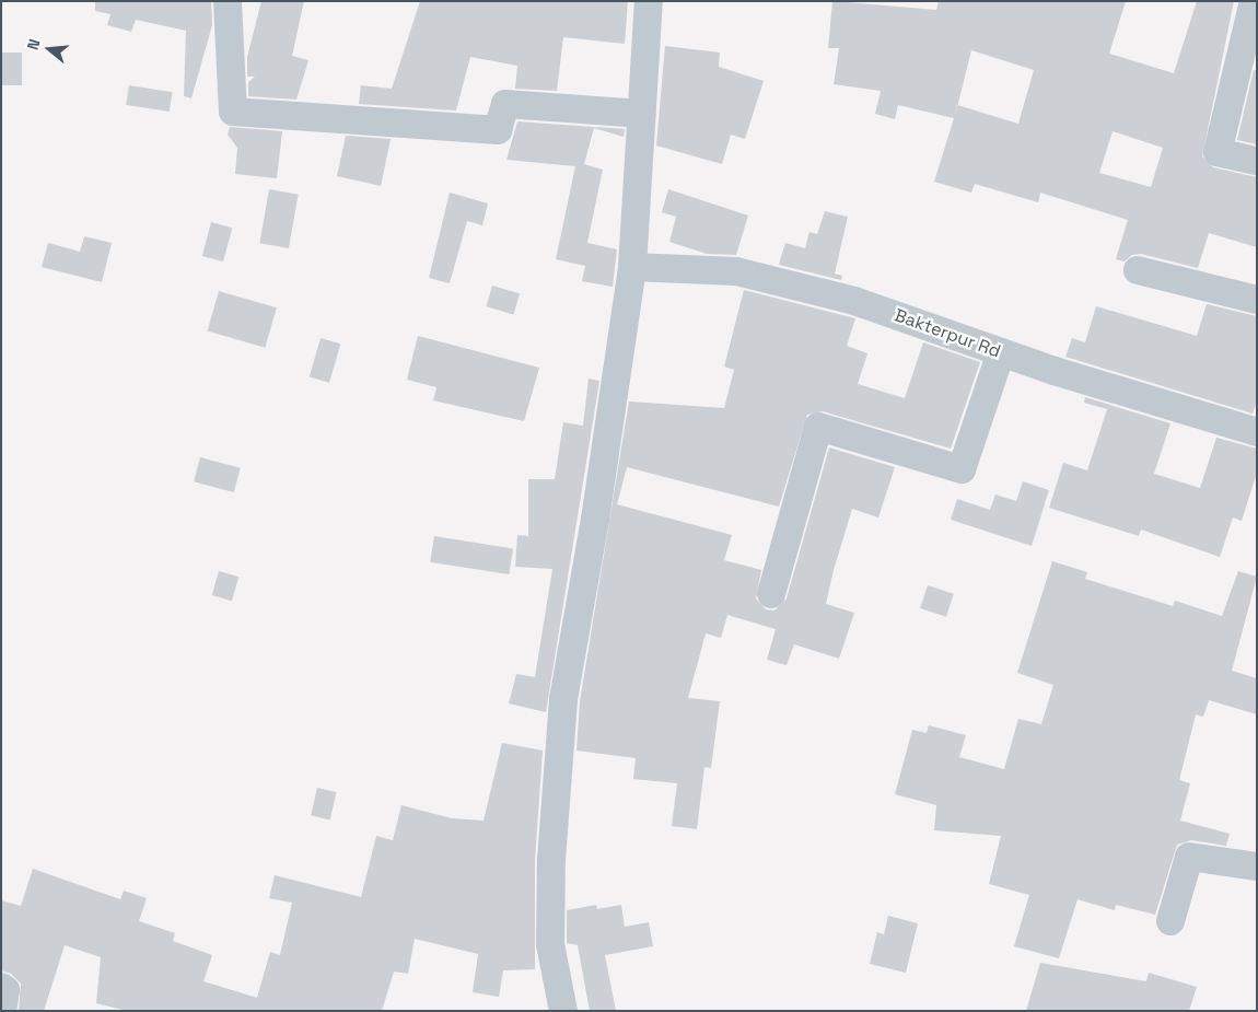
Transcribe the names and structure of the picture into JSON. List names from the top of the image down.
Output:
{
  "streets": {
    "street": ["Bakterpur Rd"]
  },
  "north": "left"
}
